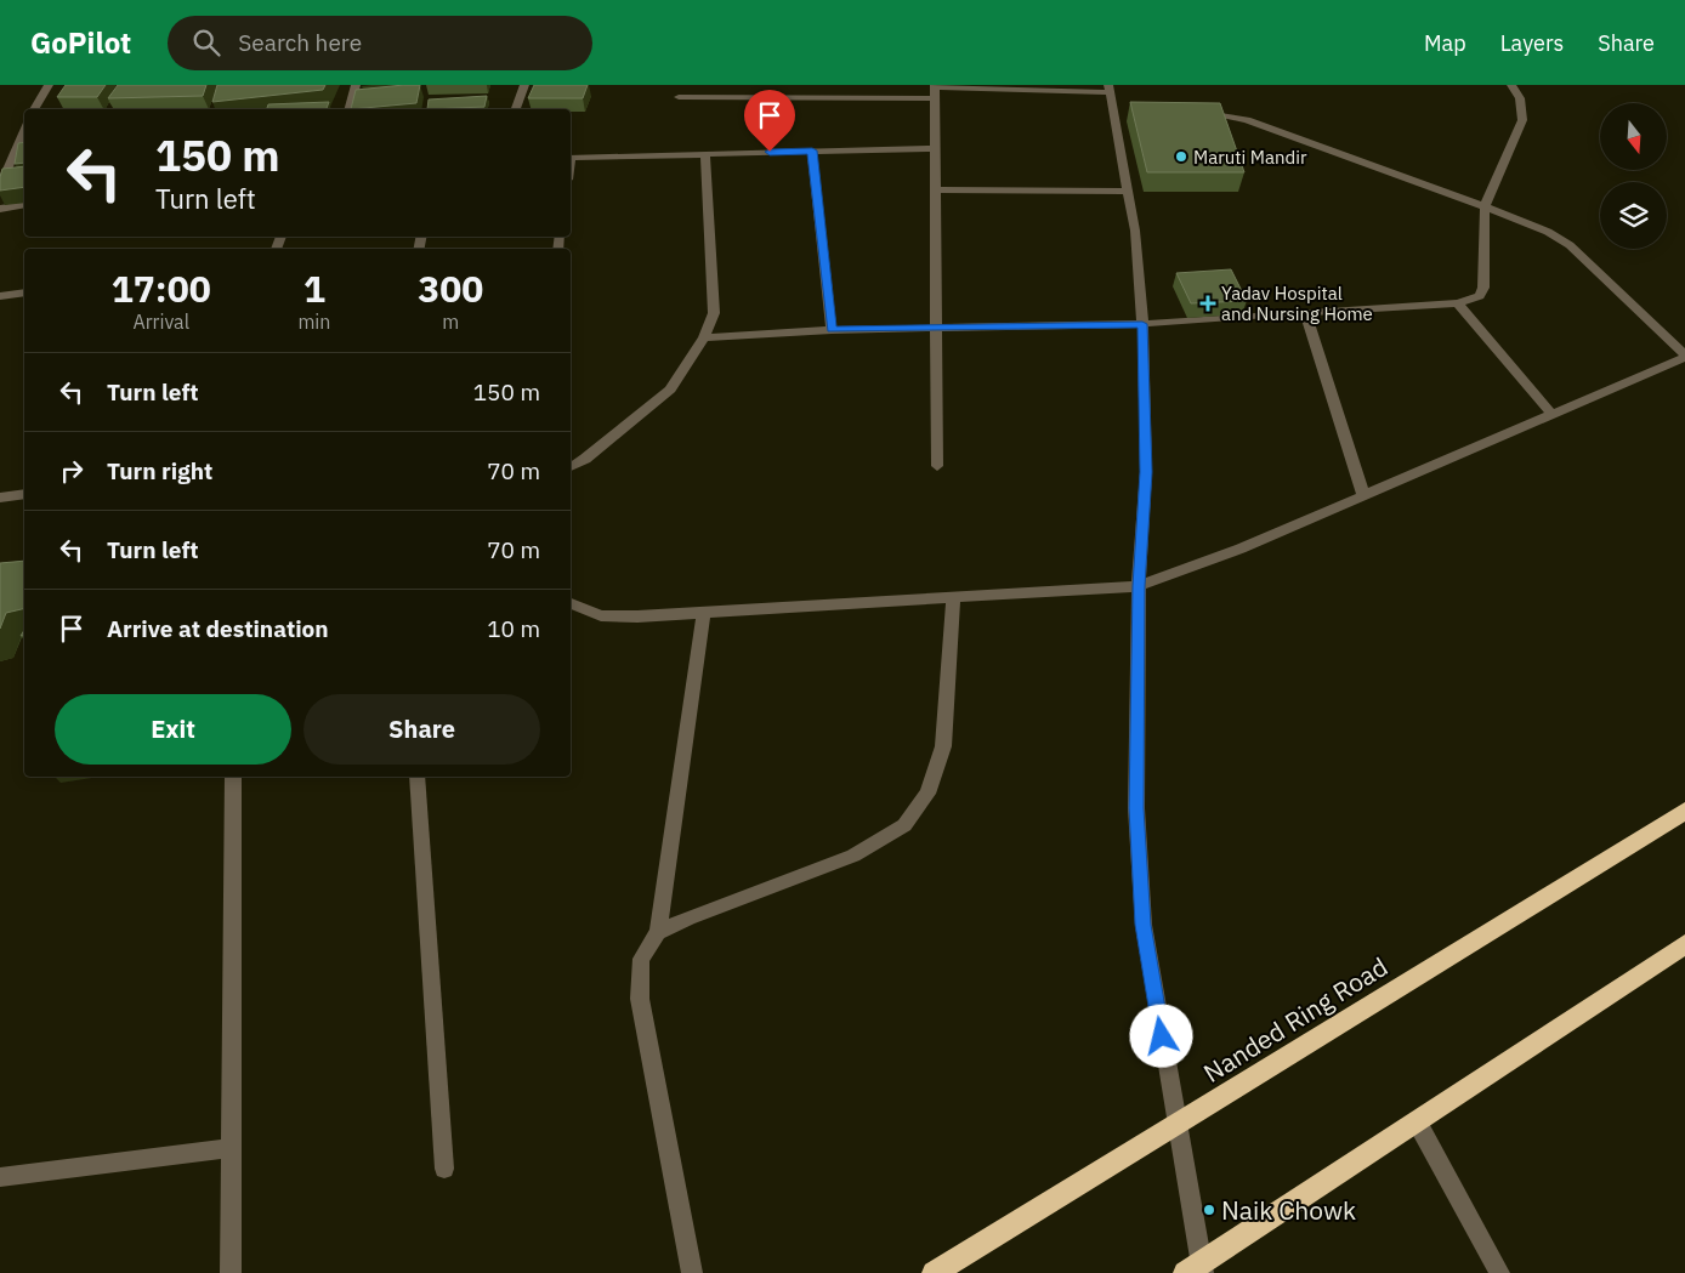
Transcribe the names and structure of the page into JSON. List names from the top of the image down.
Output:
{
  "streets": {
    "highway": ["Nanded Ring Road"]
  },
  "places": {
    "other": ["Maruti Mandir", "Naik Chowk"],
    "health": ["Yadav Hospital and Nursing Home"]
  },
  "north": "bottom",
  "page": {
    "header": "GoPilot",
    "search": "Search here",
    "nav": ["Map", "Layers", "Share"],
    "turn": ["150 m", "Turn left"],
    "eta": [
      "17:00",
      "Arrival",
      "1",
      "min",
      "300",
      "m"
    ],
    "list": [
      {
        "name": "Turn left",
        "value": "150 m"
      },
      {
        "name": "Turn right",
        "value": "70 m"
      },
      {
        "name": "Turn left",
        "value": "70 m"
      },
      {
        "name": "Arrive at destination",
        "value": "10 m"
      }
    ],
    "buttons": ["Exit", "Share"]
  }
}
